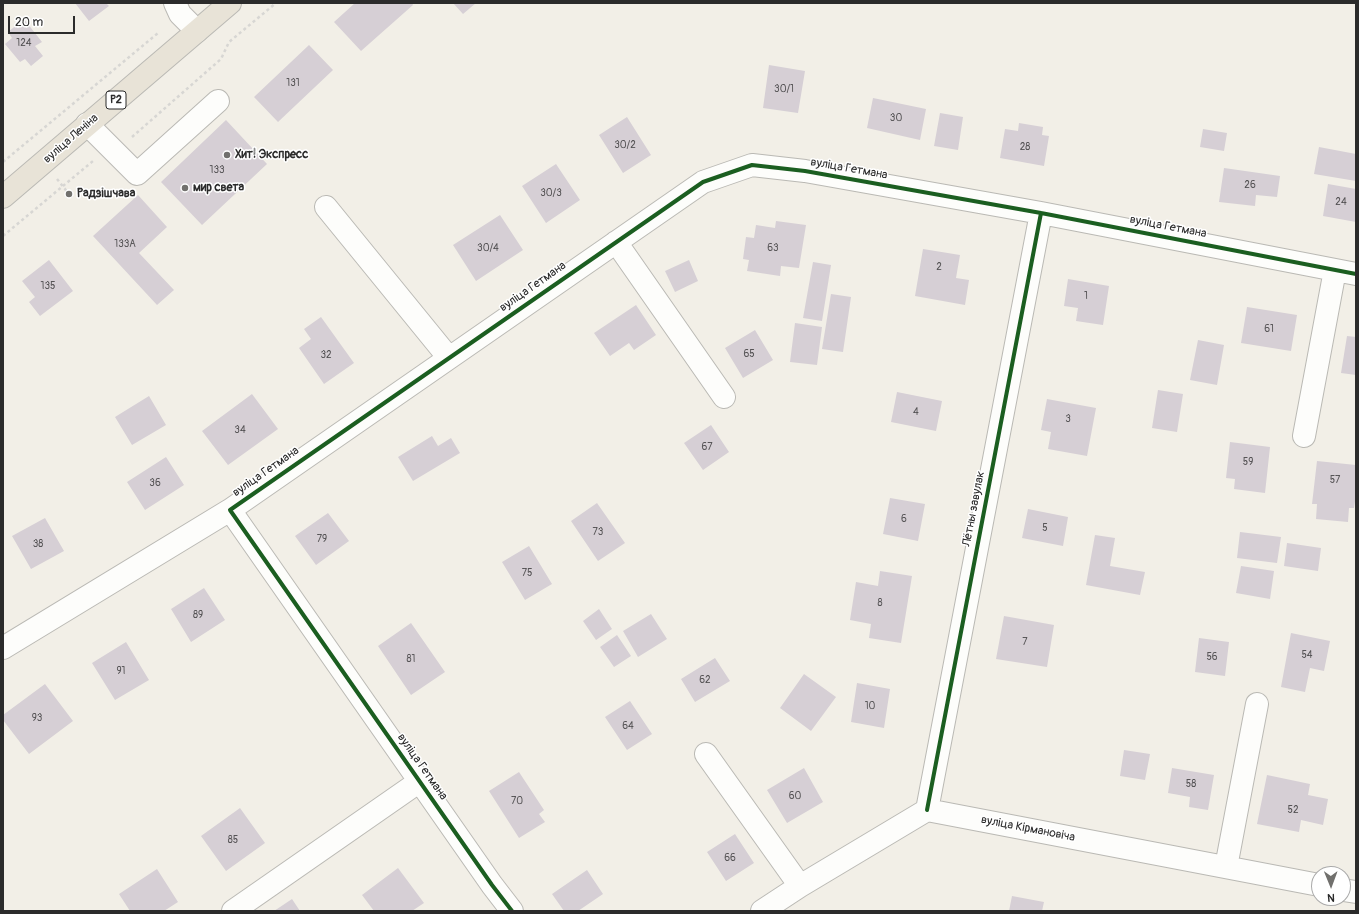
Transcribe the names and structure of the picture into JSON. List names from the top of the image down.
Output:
{
  "streets": {
    "main road": ["Р2", "вуліца Леніна"],
    "street": ["вуліца Гетмана", "Лётны завулак", "вуліца Кірмановіча"]
  },
  "crossings": [
    ["вуліца Гетмана", "Лётны завулак"],
    ["Лётны завулак", "вуліца Кірмановіча"]
  ],
  "places": ["Хит! Экспресс", "мир света", "Радзішчава"],
  "house_numbers": [
    "124",
    "131",
    "30/1",
    "30",
    "30/2",
    "28",
    "133",
    "26",
    "30/3",
    "24",
    "133А",
    "30/4",
    "63",
    "2",
    "135",
    "1",
    "61",
    "65",
    "32",
    "4",
    "3",
    "34",
    "67",
    "59",
    "57",
    "36",
    "6",
    "5",
    "73",
    "79",
    "38",
    "75",
    "8",
    "89",
    "7",
    "54",
    "56",
    "81",
    "91",
    "62",
    "10",
    "93",
    "64",
    "58",
    "60",
    "70",
    "52",
    "85",
    "66"
  ],
  "scale_bar": "20 m",
  "north": "bottom"
}
